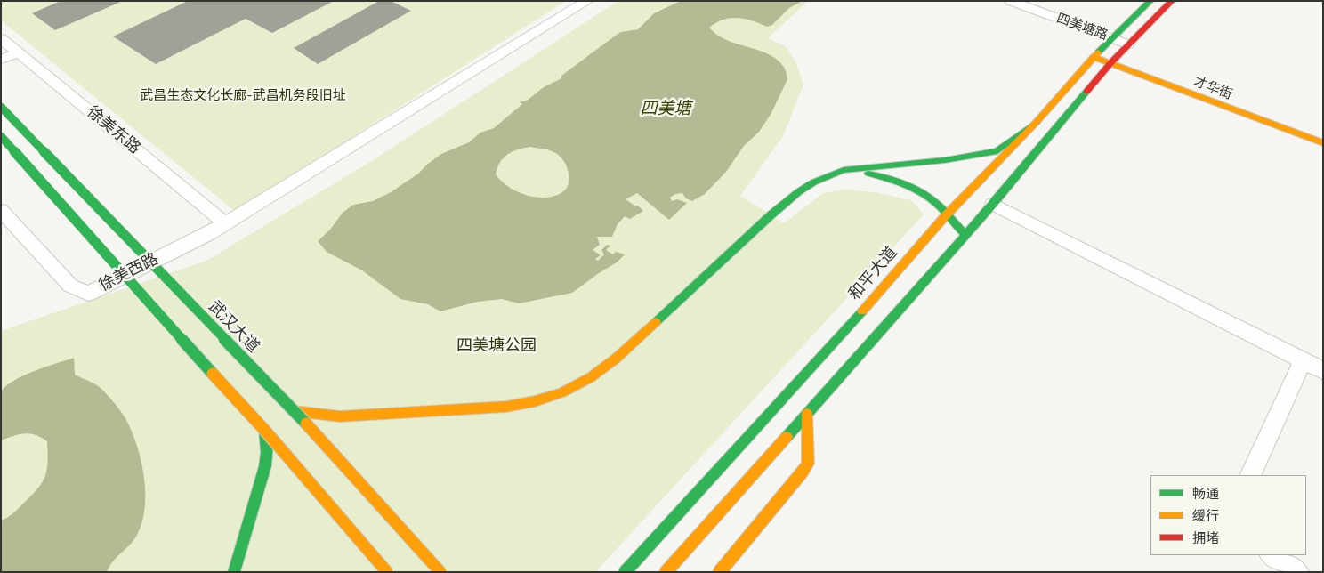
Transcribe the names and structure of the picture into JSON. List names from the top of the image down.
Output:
{
  "streets": {
    "main road": ["才华街", "和平大道", "武汉大道"],
    "street": ["四美塘路", "徐美东路", "徐美西路"]
  },
  "crossings": [
    ["四美塘路", "和平大道"],
    ["才华街", "和平大道"],
    ["徐美东路", "徐美西路"]
  ],
  "water": ["四美塘"],
  "parks": ["武昌生态文化长廊-武昌机务段旧址", "四美塘公园"],
  "legend": ["畅通", "缓行", "拥堵"]
}
